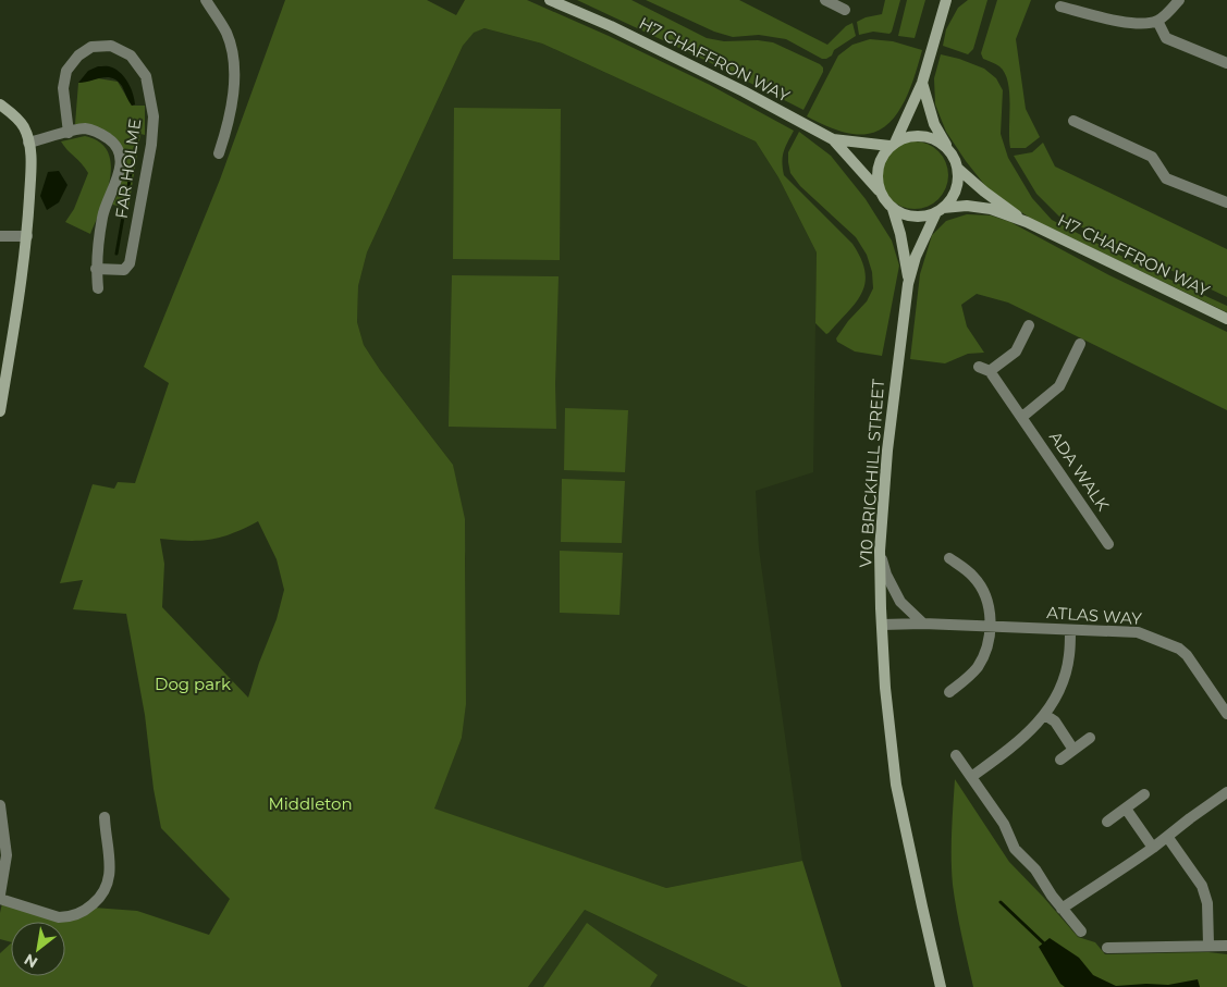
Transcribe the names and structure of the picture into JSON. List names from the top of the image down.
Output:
{
  "streets": {
    "street": [
      "H7 CHAFFRON WAY",
      "FAR HOLME",
      "ADA WALK",
      "V10 BRICKHILL STREET",
      "ATLAS WAY"
    ]
  },
  "crossings": [
    ["H7 CHAFFRON WAY", "V10 BRICKHILL STREET"],
    ["V10 BRICKHILL STREET", "ATLAS WAY"]
  ],
  "parks": ["Dog park", "Middleton"],
  "north": "bottom left"
}
